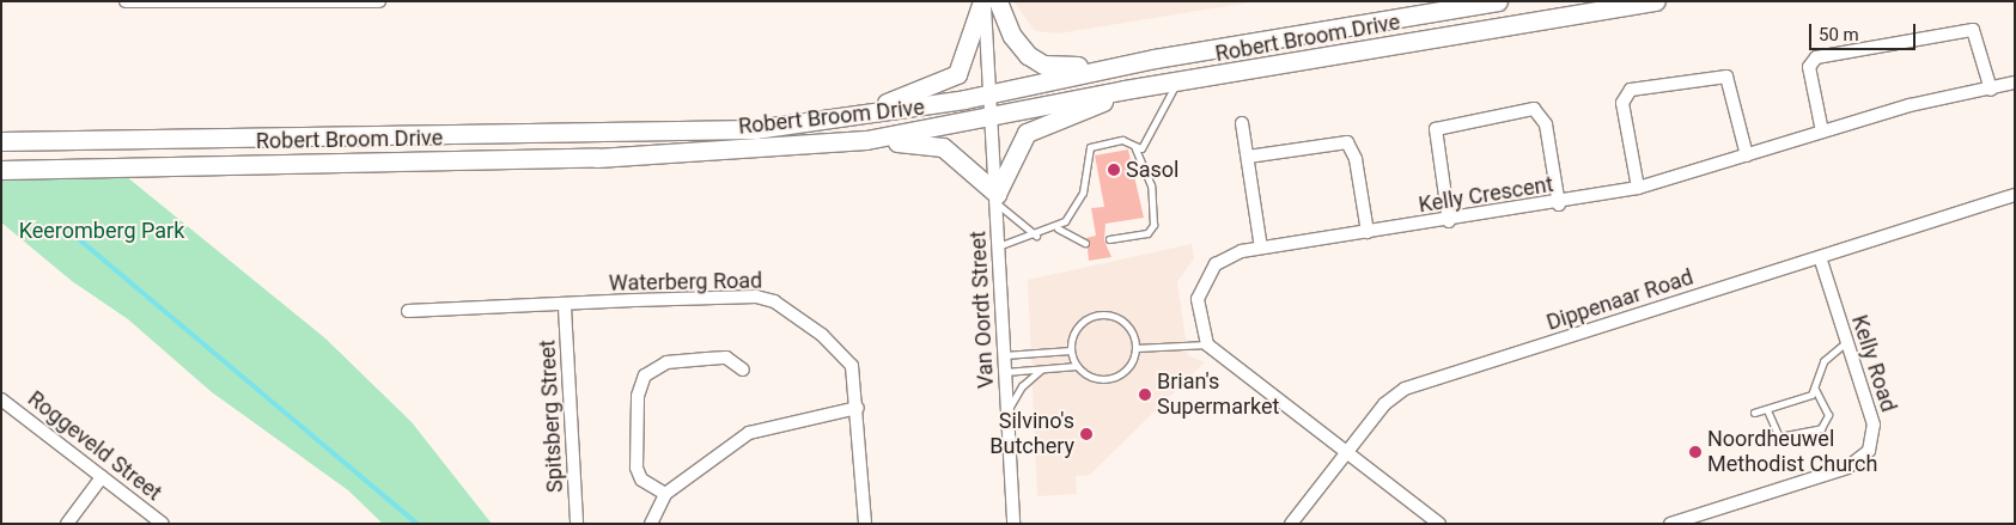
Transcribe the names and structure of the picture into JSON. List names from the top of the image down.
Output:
{
  "streets": {
    "street": [
      "Robert Broom Drive",
      "Kelly Crescent",
      "Waterberg Road",
      "Dippenaar Road",
      "Van Oordt Street",
      "Kelly Road",
      "Spitsberg Street",
      "Roggeveld Street"
    ]
  },
  "crossings": [
    ["Robert Broom Drive", "Van Oordt Street"],
    ["Waterberg Road", "Spitsberg Street"],
    ["Dippenaar Road", "Kelly Road"]
  ],
  "parks": ["Keeromberg Park"],
  "places": [
    "Sasol",
    "Brian's Supermarket",
    "Silvino's Butchery",
    "Noordheuwel Methodist Church"
  ],
  "scale_bar": "50 m"
}
